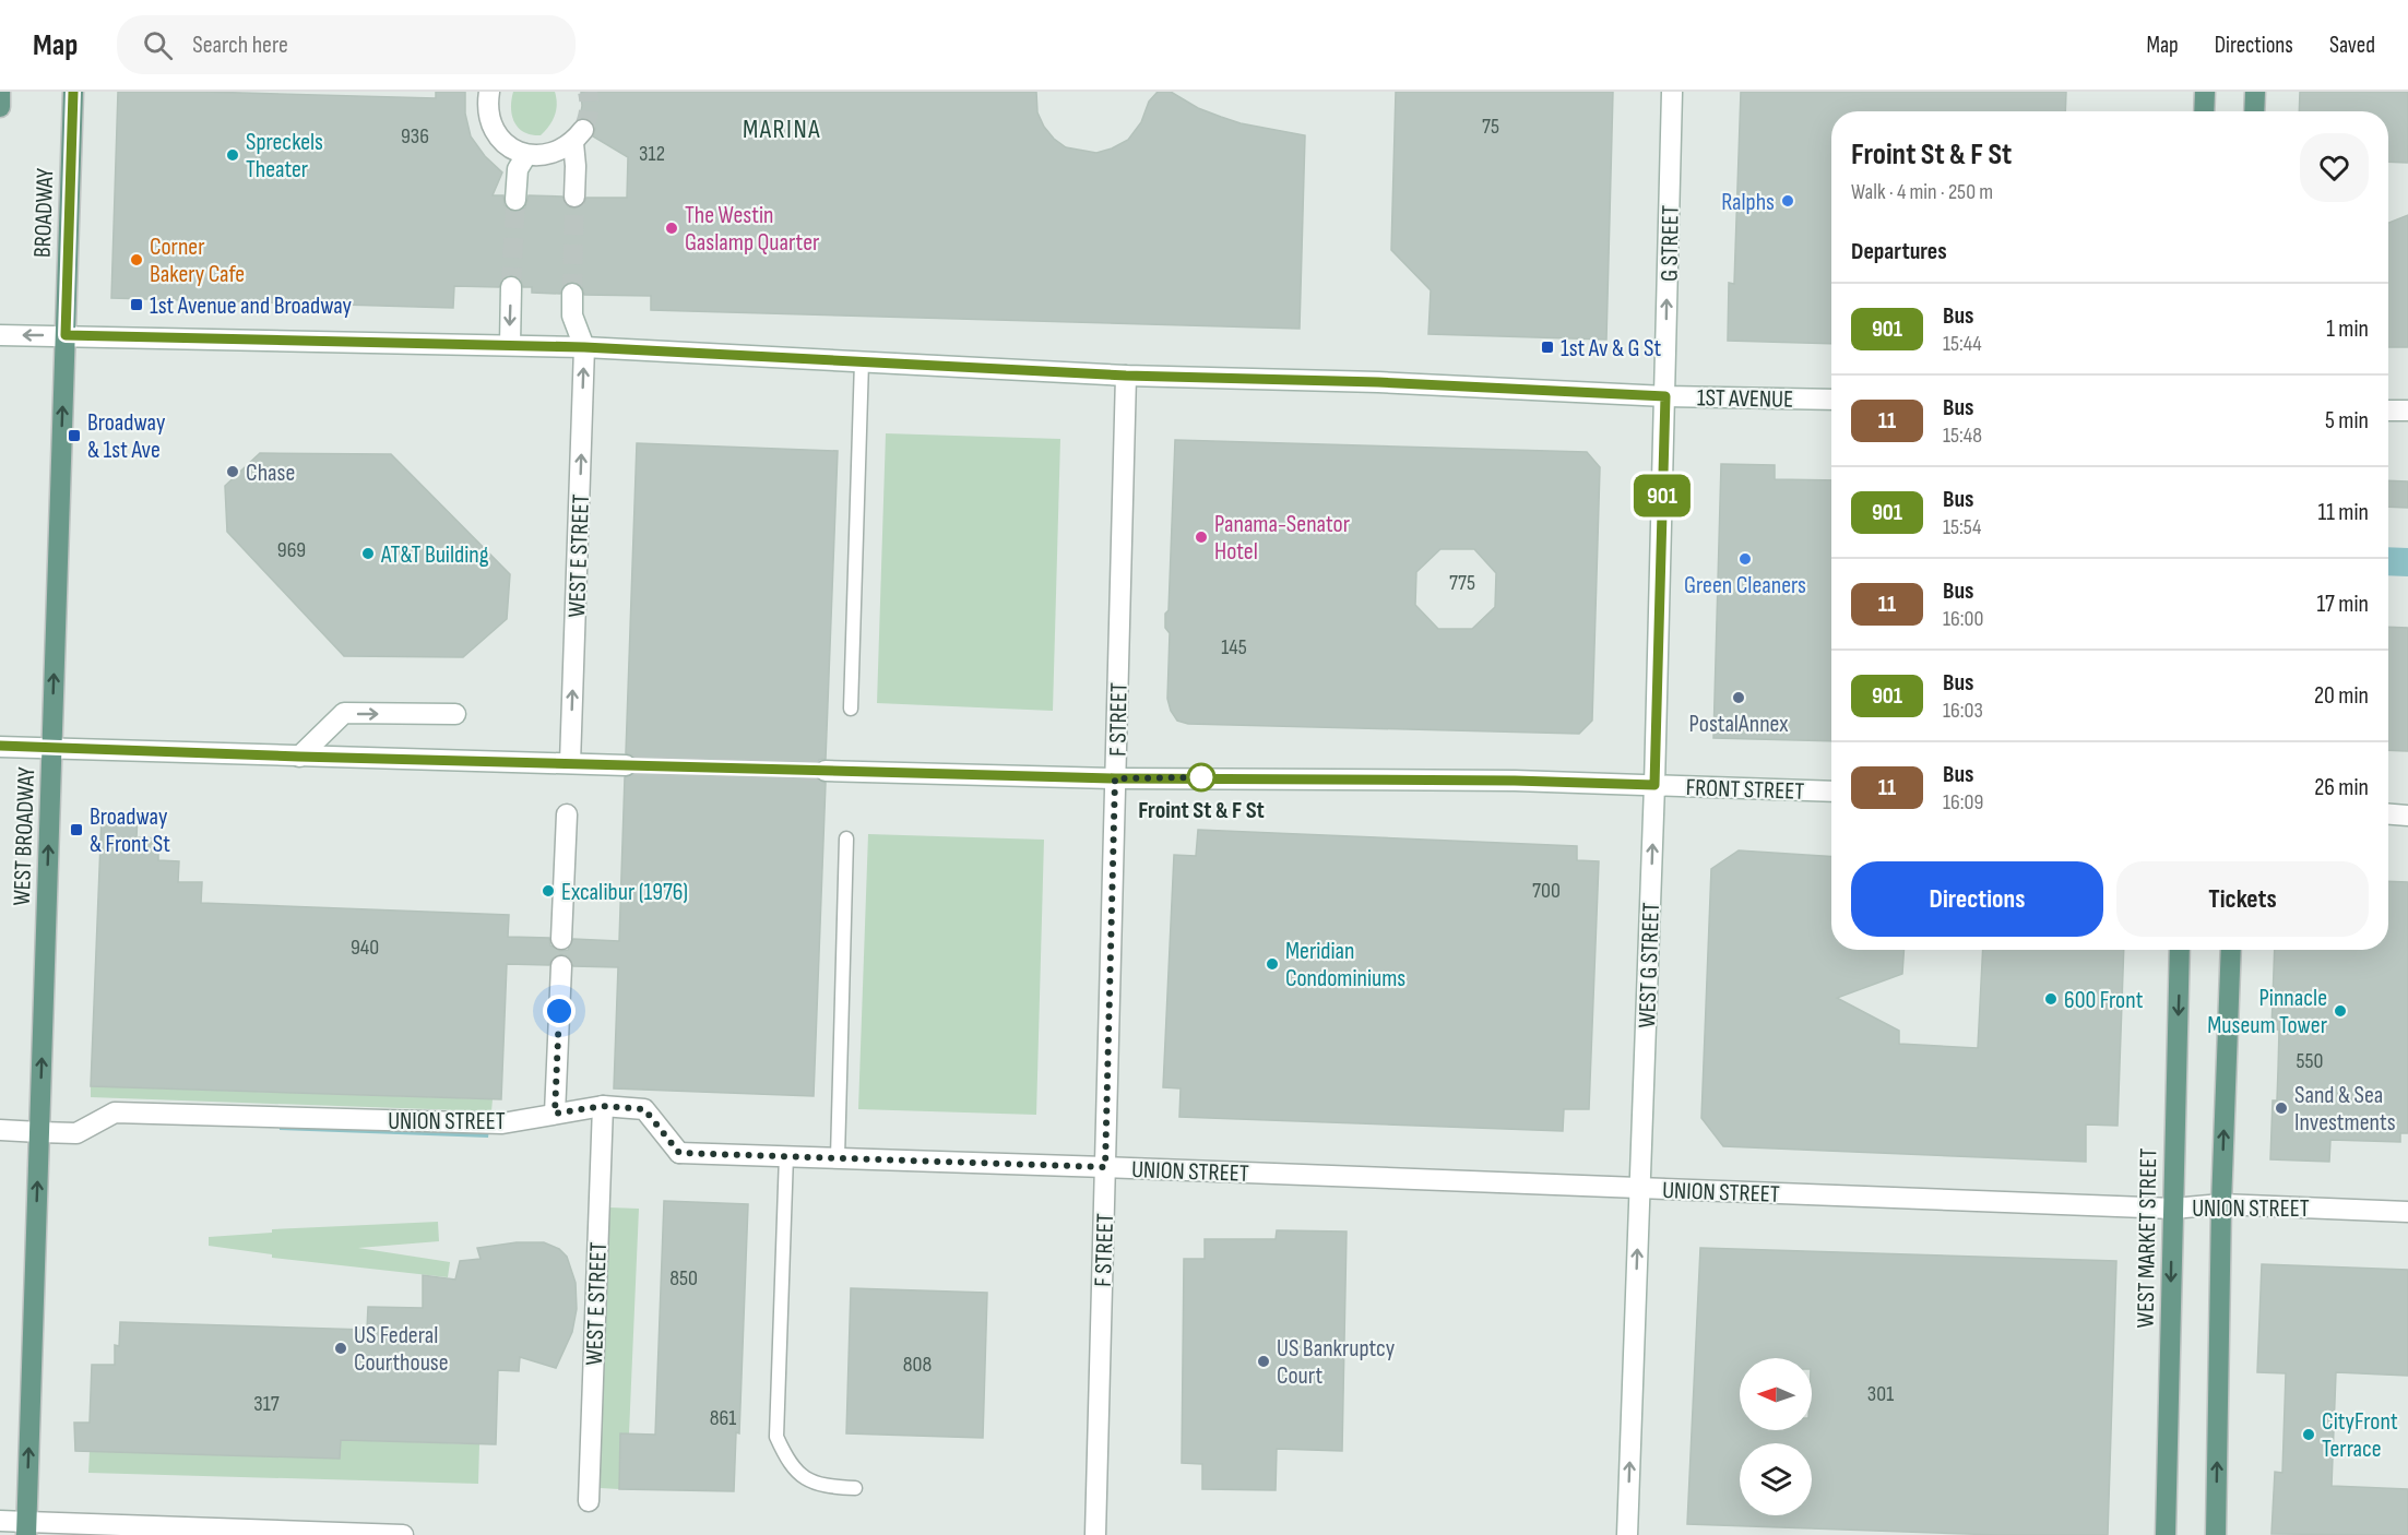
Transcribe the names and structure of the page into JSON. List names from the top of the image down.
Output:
{
  "streets": {
    "main road": [
      "BROADWAY",
      "G STREET",
      "1ST AVENUE",
      "WEST E STREET",
      "F STREET",
      "FRONT STREET",
      "WEST BROADWAY",
      "WEST G STREET",
      "UNION STREET",
      "WEST MARKET STREET"
    ]
  },
  "crossings": [
    ["BROADWAY", "1ST AVENUE"],
    ["BROADWAY", "WEST BROADWAY"],
    ["G STREET", "1ST AVENUE"],
    ["G STREET", "WEST G STREET"],
    ["1ST AVENUE", "WEST E STREET"],
    ["1ST AVENUE", "F STREET"],
    ["1ST AVENUE", "WEST BROADWAY"],
    ["1ST AVENUE", "WEST G STREET"],
    ["WEST E STREET", "UNION STREET"],
    ["F STREET", "FRONT STREET"],
    ["F STREET", "UNION STREET"],
    ["FRONT STREET", "WEST G STREET"],
    ["WEST BROADWAY", "UNION STREET"],
    ["WEST G STREET", "UNION STREET"],
    ["UNION STREET", "WEST MARKET STREET"]
  ],
  "one_way": [
    "G STREET",
    "WEST E STREET",
    "WEST BROADWAY",
    "WEST G STREET"
  ],
  "districts": ["MARINA"],
  "places": {
    "other": [
      "Spreckels Theater",
      "Ralphs",
      "The Westin Gaslamp Quarter",
      "Corner Bakery Cafe",
      "Chase",
      "Panama-Senator Hotel",
      "AT&T Building",
      "Green Cleaners",
      "PostalAnnex",
      "Froint St & F St",
      "Excalibur (1976)",
      "Meridian Condominiums",
      "600 Front",
      "Pinnacle Museum Tower",
      "Sand & Sea Investments",
      "US Federal Courthouse",
      "US Bankruptcy Court",
      "CityFront Terrace"
    ],
    "transit": [
      "1st Avenue and Broadway",
      "1st Av & G St",
      "Broadway & 1st Ave",
      "Broadway & Front St"
    ]
  },
  "lines": ["bus line 901"],
  "house_numbers": [
    "75",
    "936",
    "312",
    "969",
    "775",
    "145",
    "700",
    "940",
    "550",
    "850",
    "808",
    "301",
    "317",
    "861"
  ],
  "north": "left",
  "page": {
    "header": "Map",
    "search": "Search here",
    "nav": ["Map", "Directions", "Saved"],
    "on_map": "901",
    "heading": [
      ["Froint St & F St", "Walk · 4 min · 250 m"],
      "Departures"
    ],
    "list": [
      {
        "mark": "901",
        "name": "Bus",
        "note": "15:44",
        "value": "1 min"
      },
      {
        "mark": "11",
        "name": "Bus",
        "note": "15:48",
        "value": "5 min"
      },
      {
        "mark": "901",
        "name": "Bus",
        "note": "15:54",
        "value": "11 min"
      },
      {
        "mark": "11",
        "name": "Bus",
        "note": "16:00",
        "value": "17 min"
      },
      {
        "mark": "901",
        "name": "Bus",
        "note": "16:03",
        "value": "20 min"
      },
      {
        "mark": "11",
        "name": "Bus",
        "note": "16:09",
        "value": "26 min"
      }
    ],
    "buttons": ["Directions", "Tickets"]
  }
}
